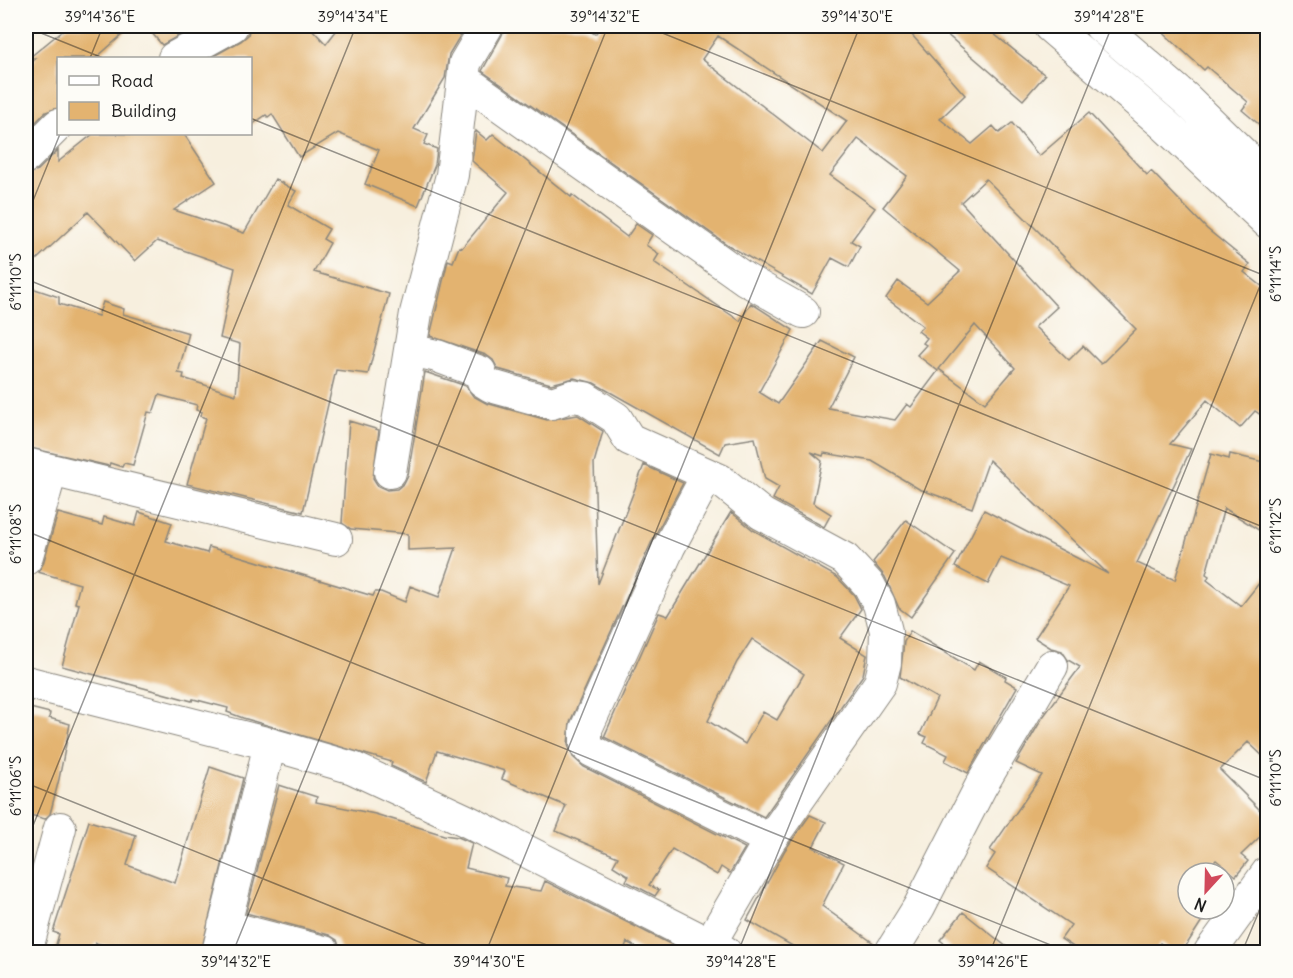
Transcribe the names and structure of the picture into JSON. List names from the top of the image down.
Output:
{
  "legend": ["Road", "Building"],
  "north": "bottom",
  "coordinates": [
    "39°14'36\"E",
    "39°14'34\"E",
    "39°14'32\"E",
    "39°14'30\"E",
    "39°14'28\"E",
    "6°11'14\"S",
    "6°11'10\"S",
    "6°11'12\"S",
    "6°11'08\"S",
    "6°11'06\"S",
    "39°14'26\"E"
  ]
}
